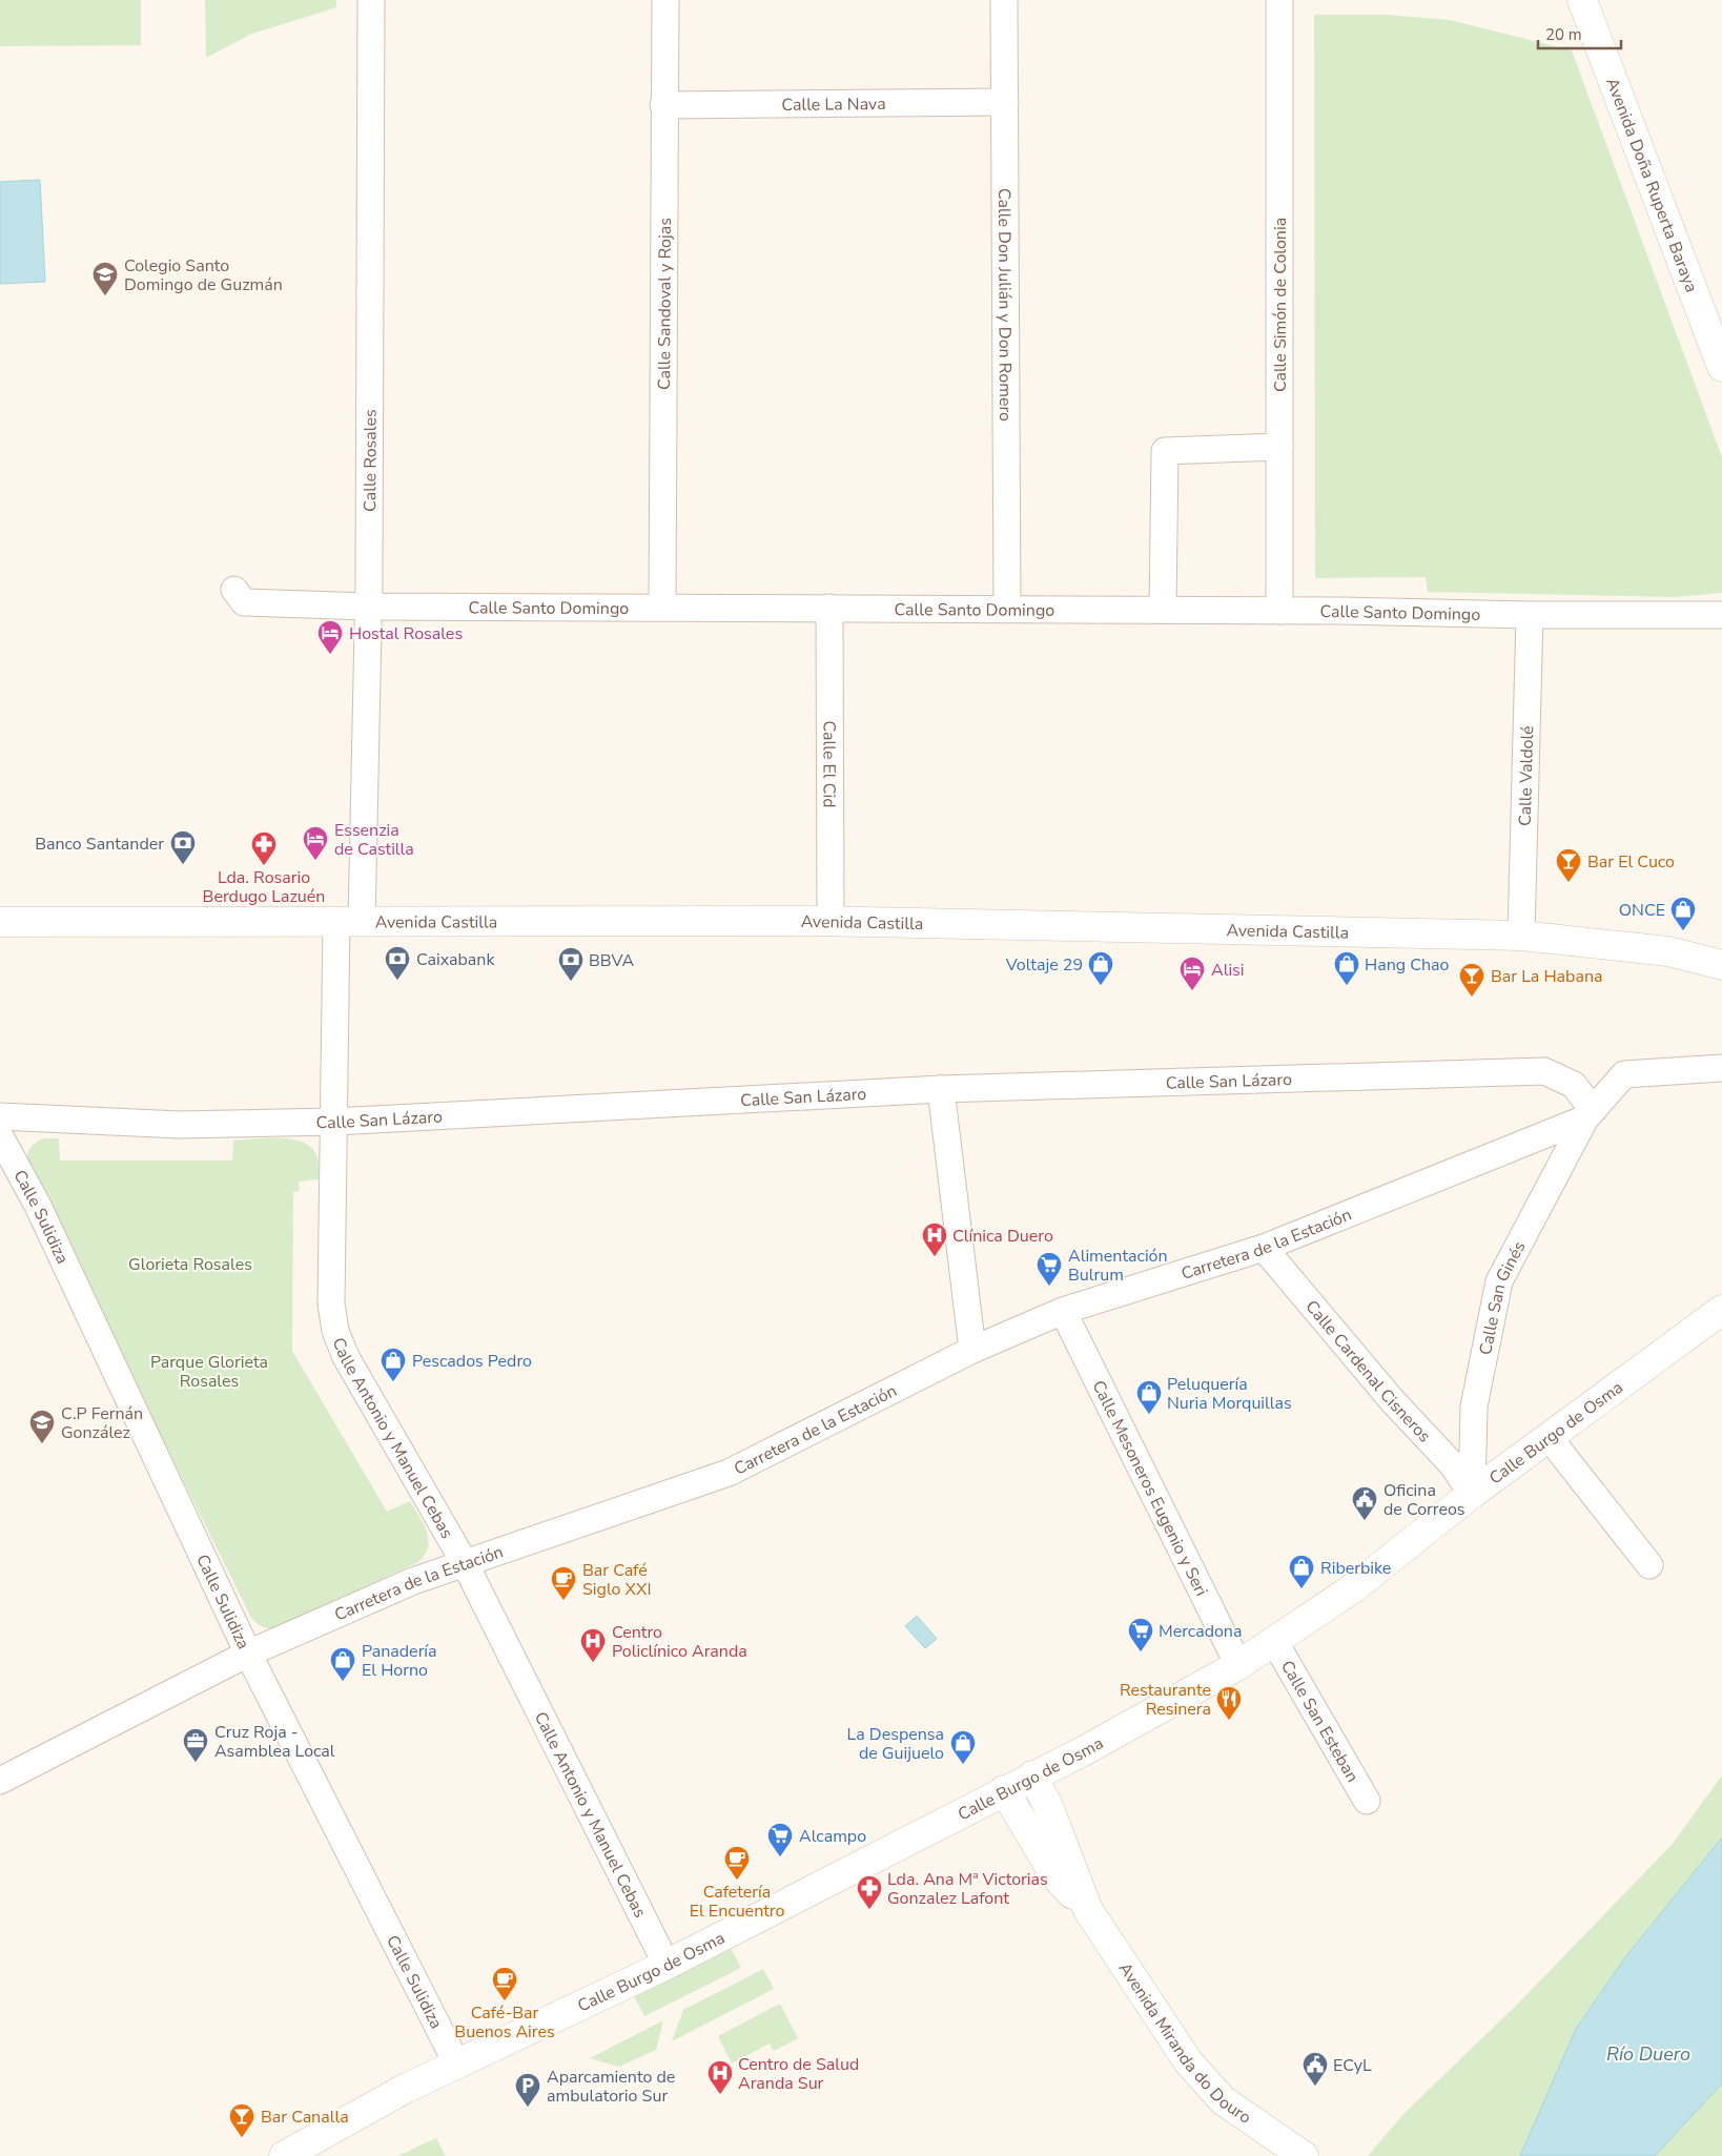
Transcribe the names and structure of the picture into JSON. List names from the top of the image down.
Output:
{
  "streets": {
    "street": [
      "Calle La Nava",
      "Avenida Doña Ruperta Baraya",
      "Calle Sandoval y Rojas",
      "Calle Don Julián y Don Romero",
      "Calle Simón de Colonia",
      "Calle Rosales",
      "Calle Santo Domingo",
      "Calle El Cid",
      "Calle Valdolé",
      "Avenida Castilla",
      "Calle San Lázaro",
      "Calle Sulidiza",
      "Carretera de la Estación",
      "Calle San Ginés",
      "Calle Cardenal Cisneros",
      "Calle Burgo de Osma",
      "Calle Antonio y Manuel Cebas",
      "Calle Mesoneros Eugenio y Seri",
      "Calle San Esteban",
      "Avenida Miranda do Douro"
    ]
  },
  "crossings": [
    ["Calle La Nava", "Calle Sandoval y Rojas"],
    ["Calle La Nava", "Calle Don Julián y Don Romero"],
    ["Calle Sandoval y Rojas", "Calle Santo Domingo"],
    ["Calle Don Julián y Don Romero", "Calle Santo Domingo"],
    ["Calle Simón de Colonia", "Calle Santo Domingo"],
    ["Calle Rosales", "Calle Santo Domingo"],
    ["Calle Rosales", "Avenida Castilla"],
    ["Calle Rosales", "Calle Antonio y Manuel Cebas"],
    ["Calle Santo Domingo", "Calle El Cid"],
    ["Calle Santo Domingo", "Calle Valdolé"],
    ["Calle El Cid", "Avenida Castilla"],
    ["Calle Valdolé", "Avenida Castilla"],
    ["Avenida Castilla", "Calle Antonio y Manuel Cebas"],
    ["Calle San Lázaro", "Carretera de la Estación"],
    ["Calle San Lázaro", "Calle San Ginés"],
    ["Calle San Lázaro", "Calle Antonio y Manuel Cebas"],
    ["Calle Sulidiza", "Carretera de la Estación"],
    ["Calle Sulidiza", "Calle Burgo de Osma"],
    ["Carretera de la Estación", "Calle San Ginés"],
    ["Carretera de la Estación", "Calle Cardenal Cisneros"],
    ["Carretera de la Estación", "Calle Antonio y Manuel Cebas"],
    ["Carretera de la Estación", "Calle Mesoneros Eugenio y Seri"],
    ["Calle San Ginés", "Calle Cardenal Cisneros"],
    ["Calle San Ginés", "Calle Burgo de Osma"],
    ["Calle Cardenal Cisneros", "Calle Burgo de Osma"],
    ["Calle Burgo de Osma", "Calle Antonio y Manuel Cebas"],
    ["Calle Burgo de Osma", "Calle Mesoneros Eugenio y Seri"],
    ["Calle Burgo de Osma", "Calle San Esteban"],
    ["Calle Burgo de Osma", "Avenida Miranda do Douro"]
  ],
  "water": ["Río Duero"],
  "parks": ["Glorieta Rosales", "Parque Glorieta Rosales"],
  "places": {
    "school or university": ["Colegio Santo Domingo de Guzmán", "C.P Fernán González"],
    "hotel": ["Hostal Rosales", "Essenzia de Castilla", "Alisi"],
    "bank": ["Banco Santander", "Caixabank", "BBVA"],
    "pharmacy": ["Lda. Rosario Berdugo Lazuén", "Lda. Ana Mª Victorias Gonzalez Lafont"],
    "bar": ["Bar El Cuco", "Bar La Habana", "Bar Canalla"],
    "shop": [
      "ONCE",
      "Voltaje 29",
      "Hang Chao",
      "Pescados Pedro",
      "Peluquería Nuria Morquillas",
      "Riberbike",
      "Panadería El Horno",
      "La Despensa de Guijuelo"
    ],
    "hospital": ["Clínica Duero", "Centro Policlínico Aranda", "Centro de Salud Aranda Sur"],
    "supermarket": ["Alimentación Bulrum", "Mercadona", "Alcampo"],
    "public building": ["Oficina de Correos", "ECyL"],
    "cafe": ["Bar Café Siglo XXI", "Cafetería El Encuentro", "Café-Bar Buenos Aires"],
    "restaurant": ["Restaurante Resinera"],
    "office": ["Cruz Roja - Asamblea Local"],
    "parking": ["Aparcamiento de ambulatorio Sur"]
  },
  "scale_bar": "20 m"
}
